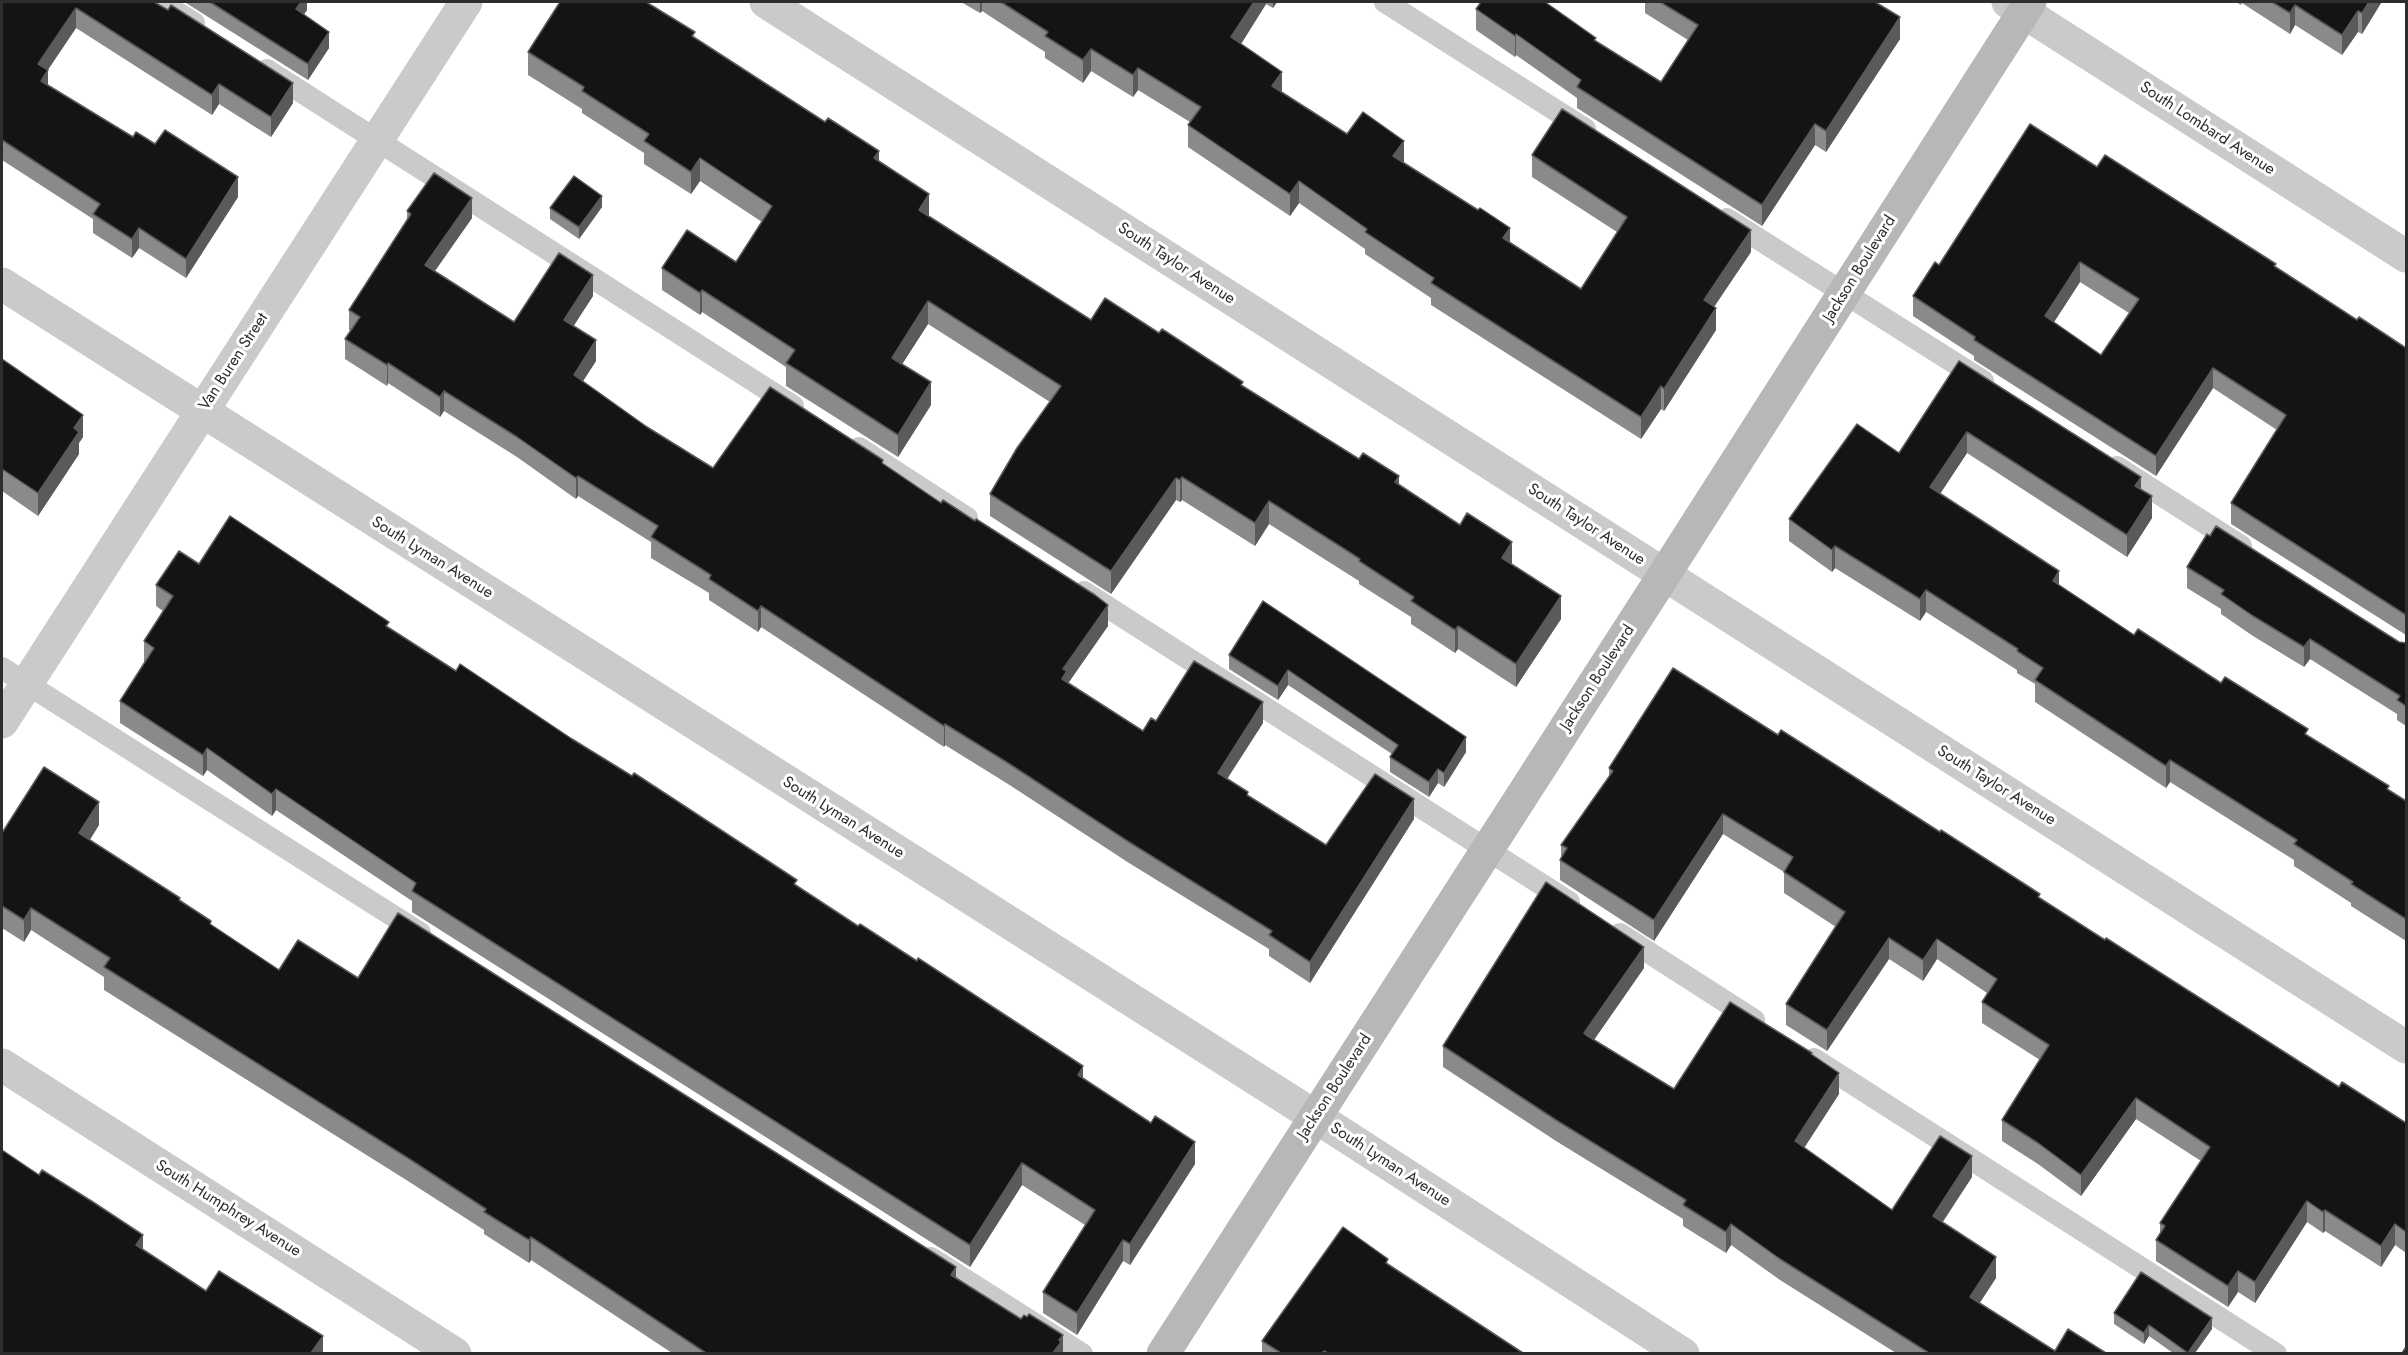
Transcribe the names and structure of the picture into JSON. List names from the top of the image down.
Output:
{
  "streets": {
    "street": [
      "South Lombard Avenue",
      "South Taylor Avenue",
      "Jackson Boulevard",
      "Van Buren Street",
      "South Lyman Avenue",
      "South Humphrey Avenue"
    ]
  },
  "crossings": [
    ["South Lombard Avenue", "Jackson Boulevard"],
    ["South Taylor Avenue", "Jackson Boulevard"],
    ["Jackson Boulevard", "South Lyman Avenue"],
    ["Van Buren Street", "South Lyman Avenue"]
  ]
}
